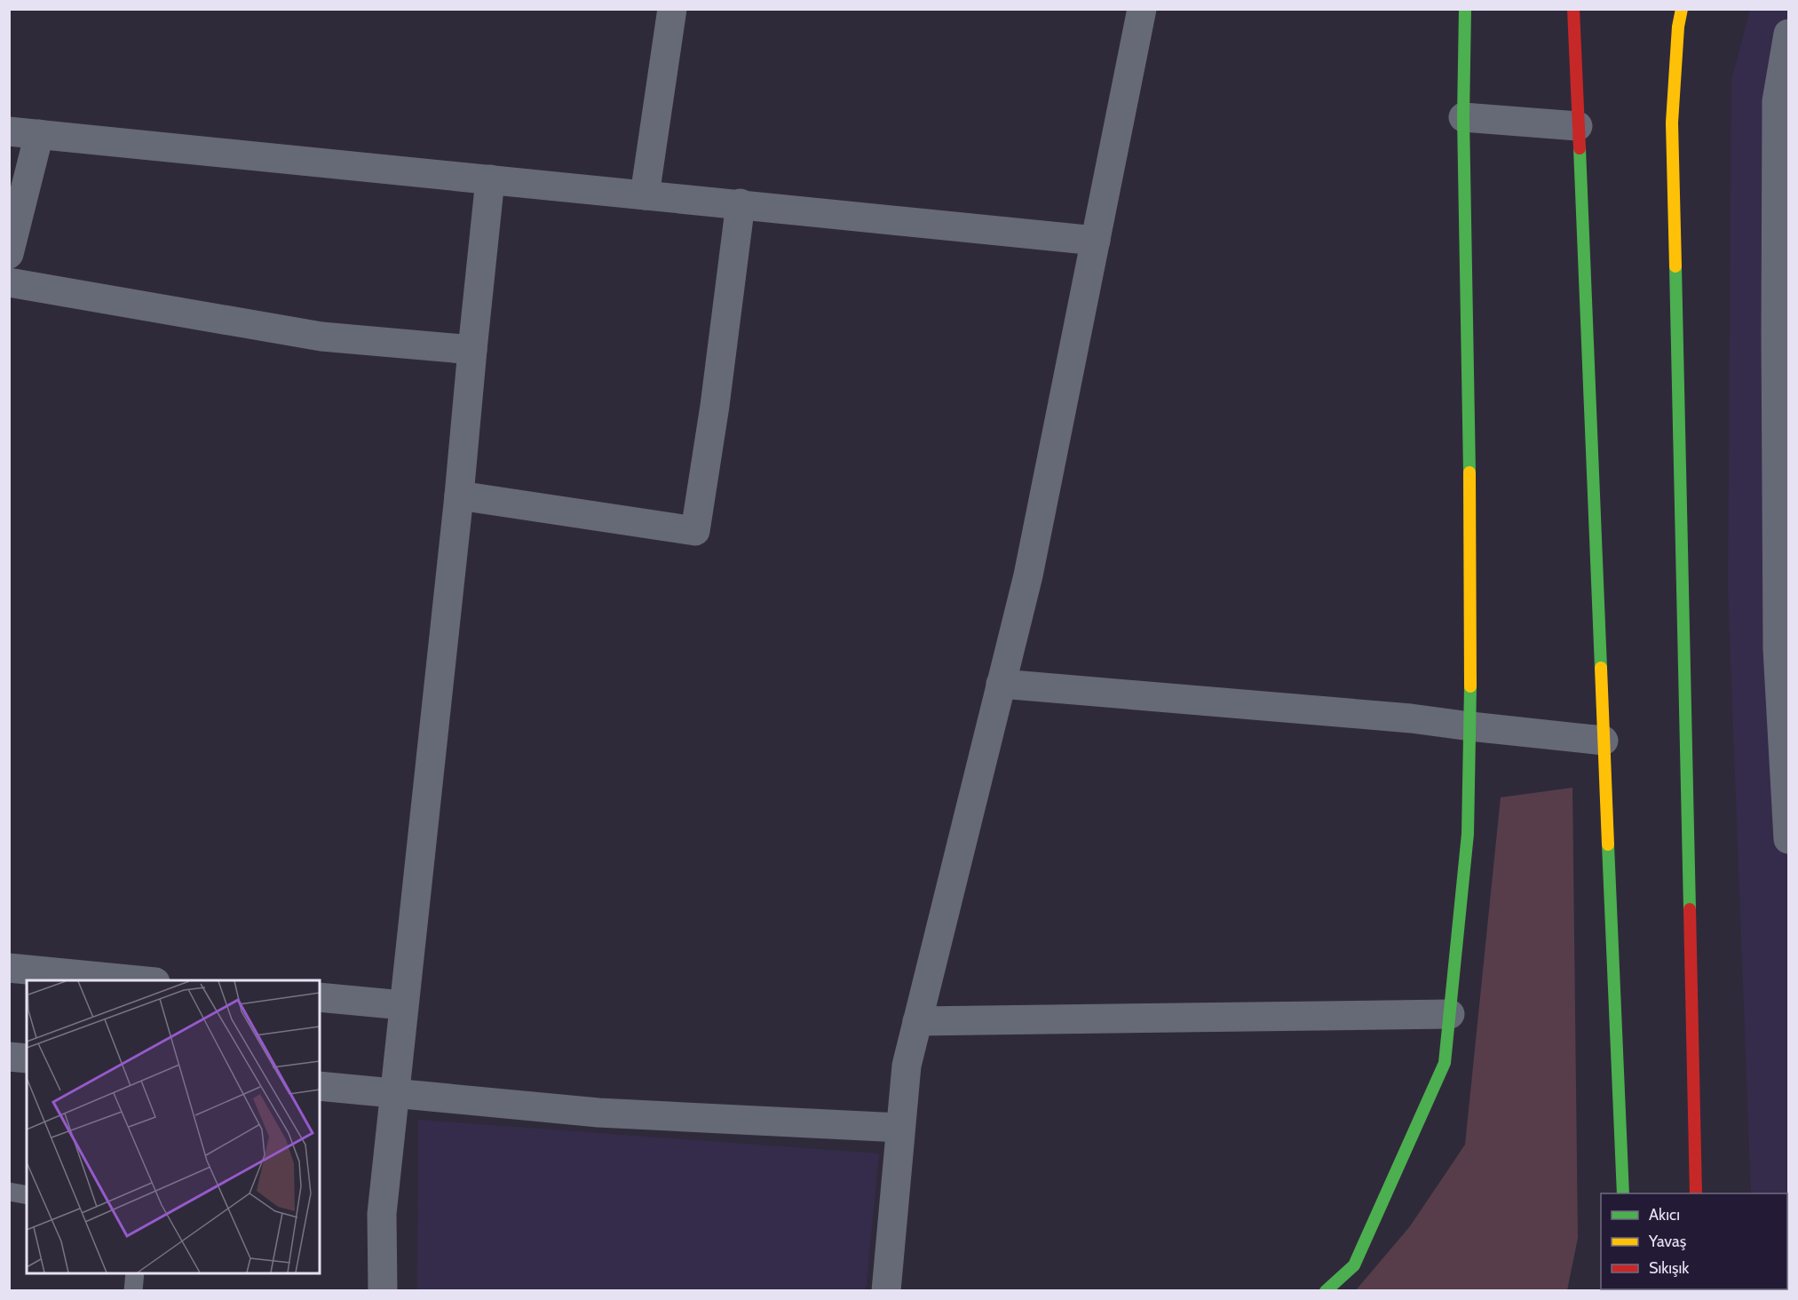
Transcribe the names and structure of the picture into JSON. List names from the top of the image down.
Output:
{
  "legend": ["Akıcı", "Yavaş", "Sıkışık"]
}
